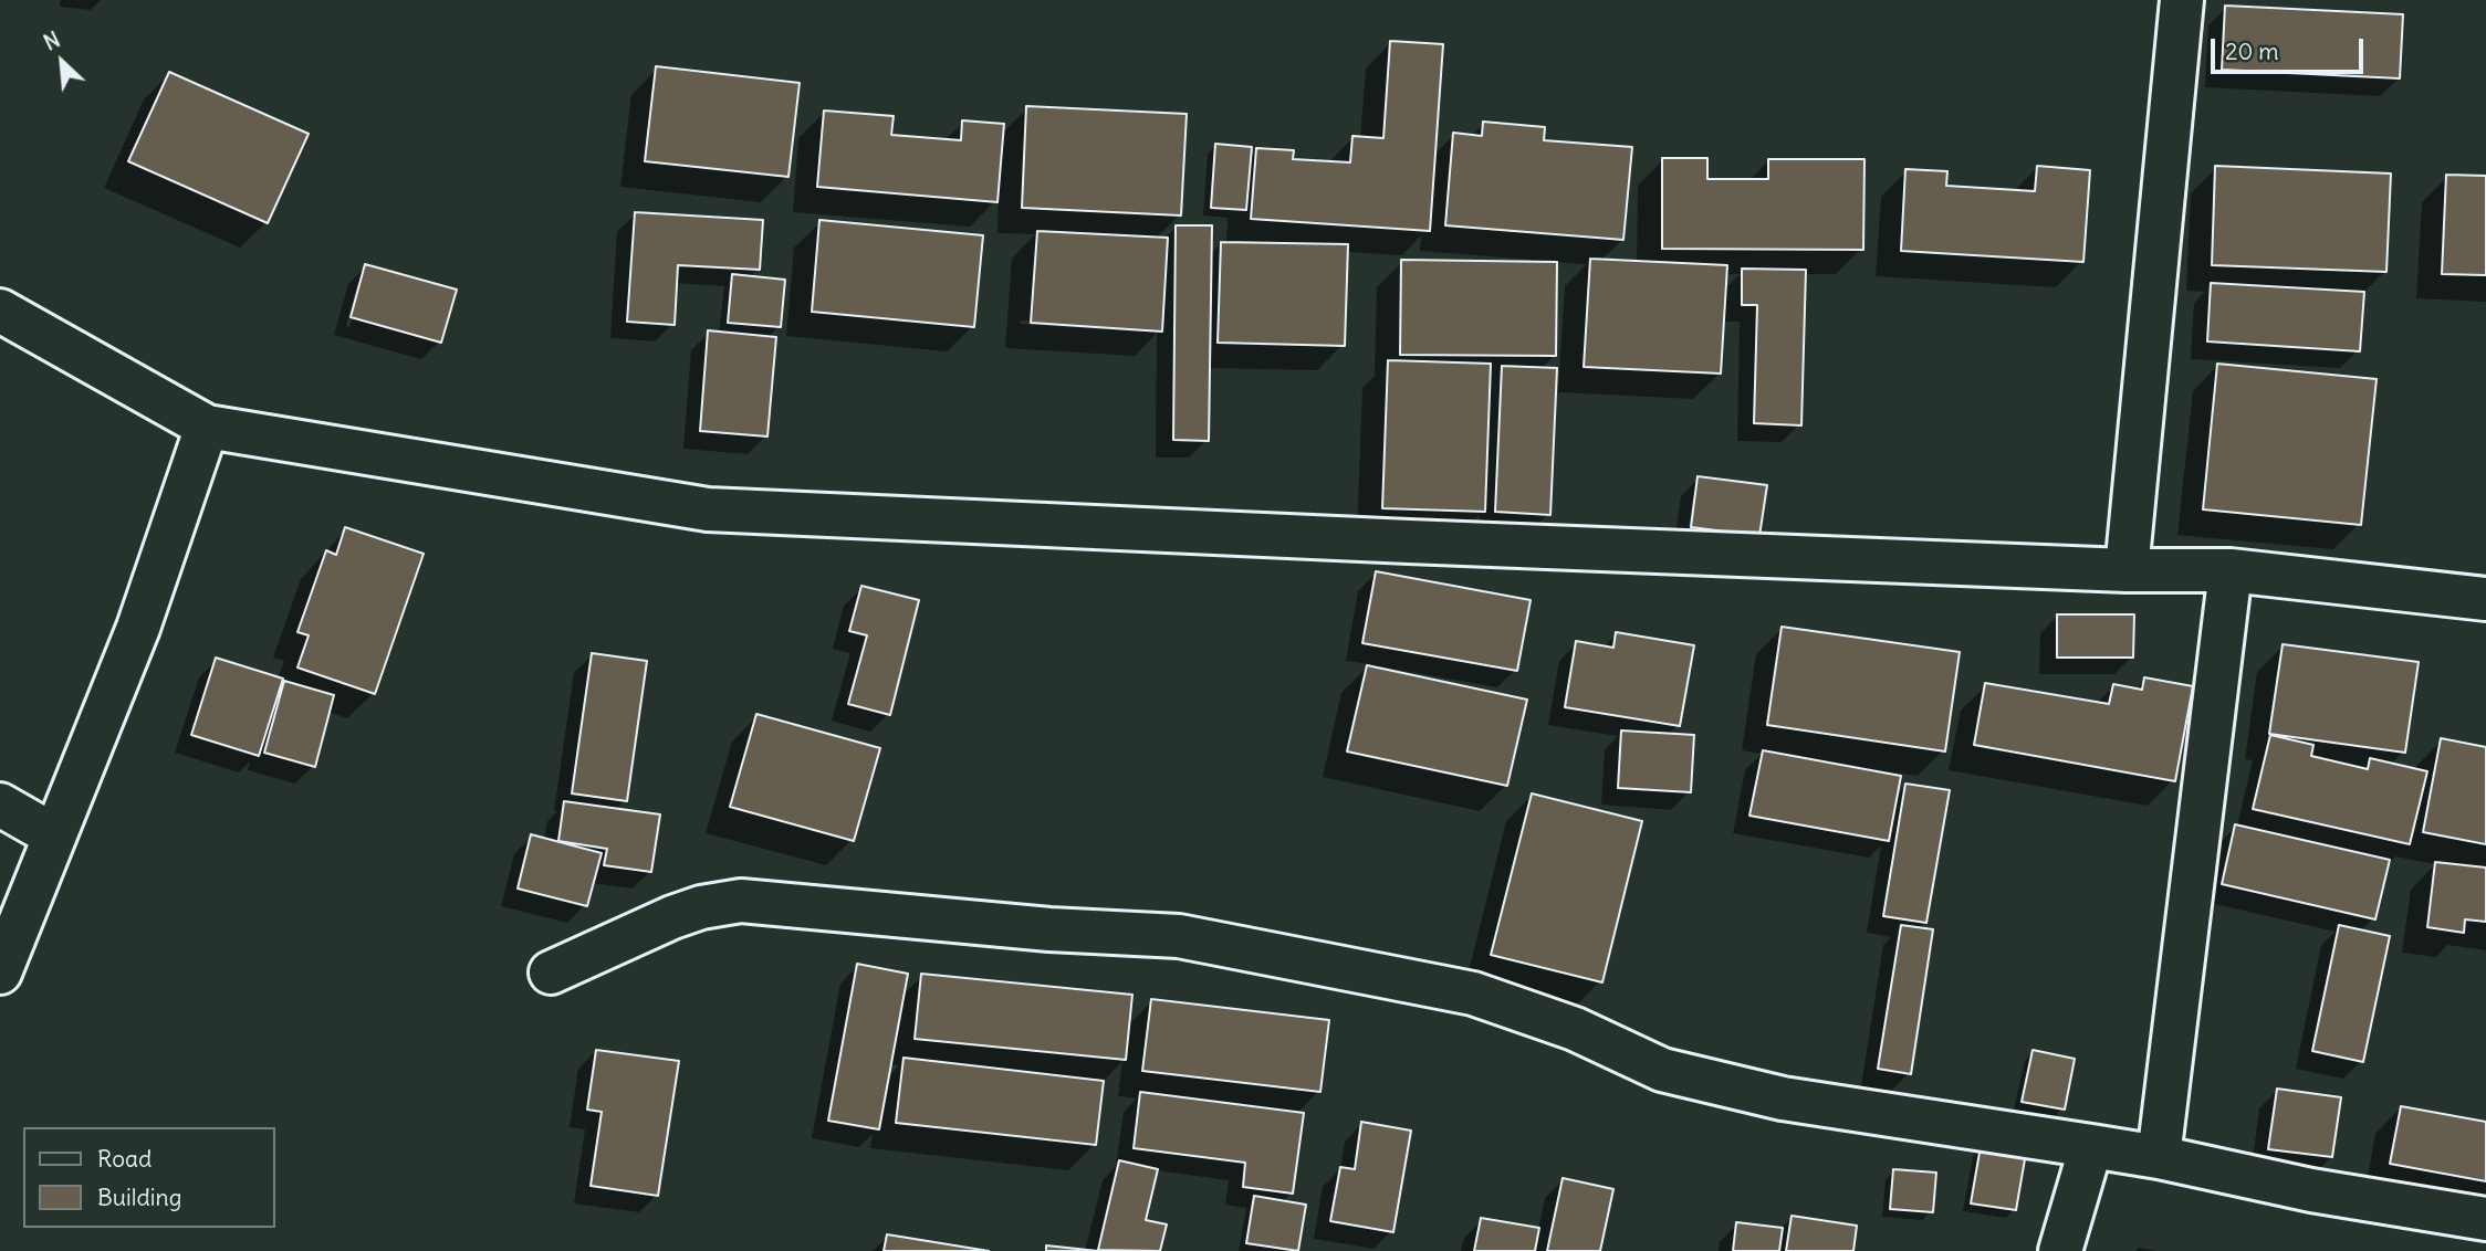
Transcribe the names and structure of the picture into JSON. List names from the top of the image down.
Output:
{
  "legend": ["Road", "Building"],
  "scale_bar": "20 m",
  "north": "top left"
}
